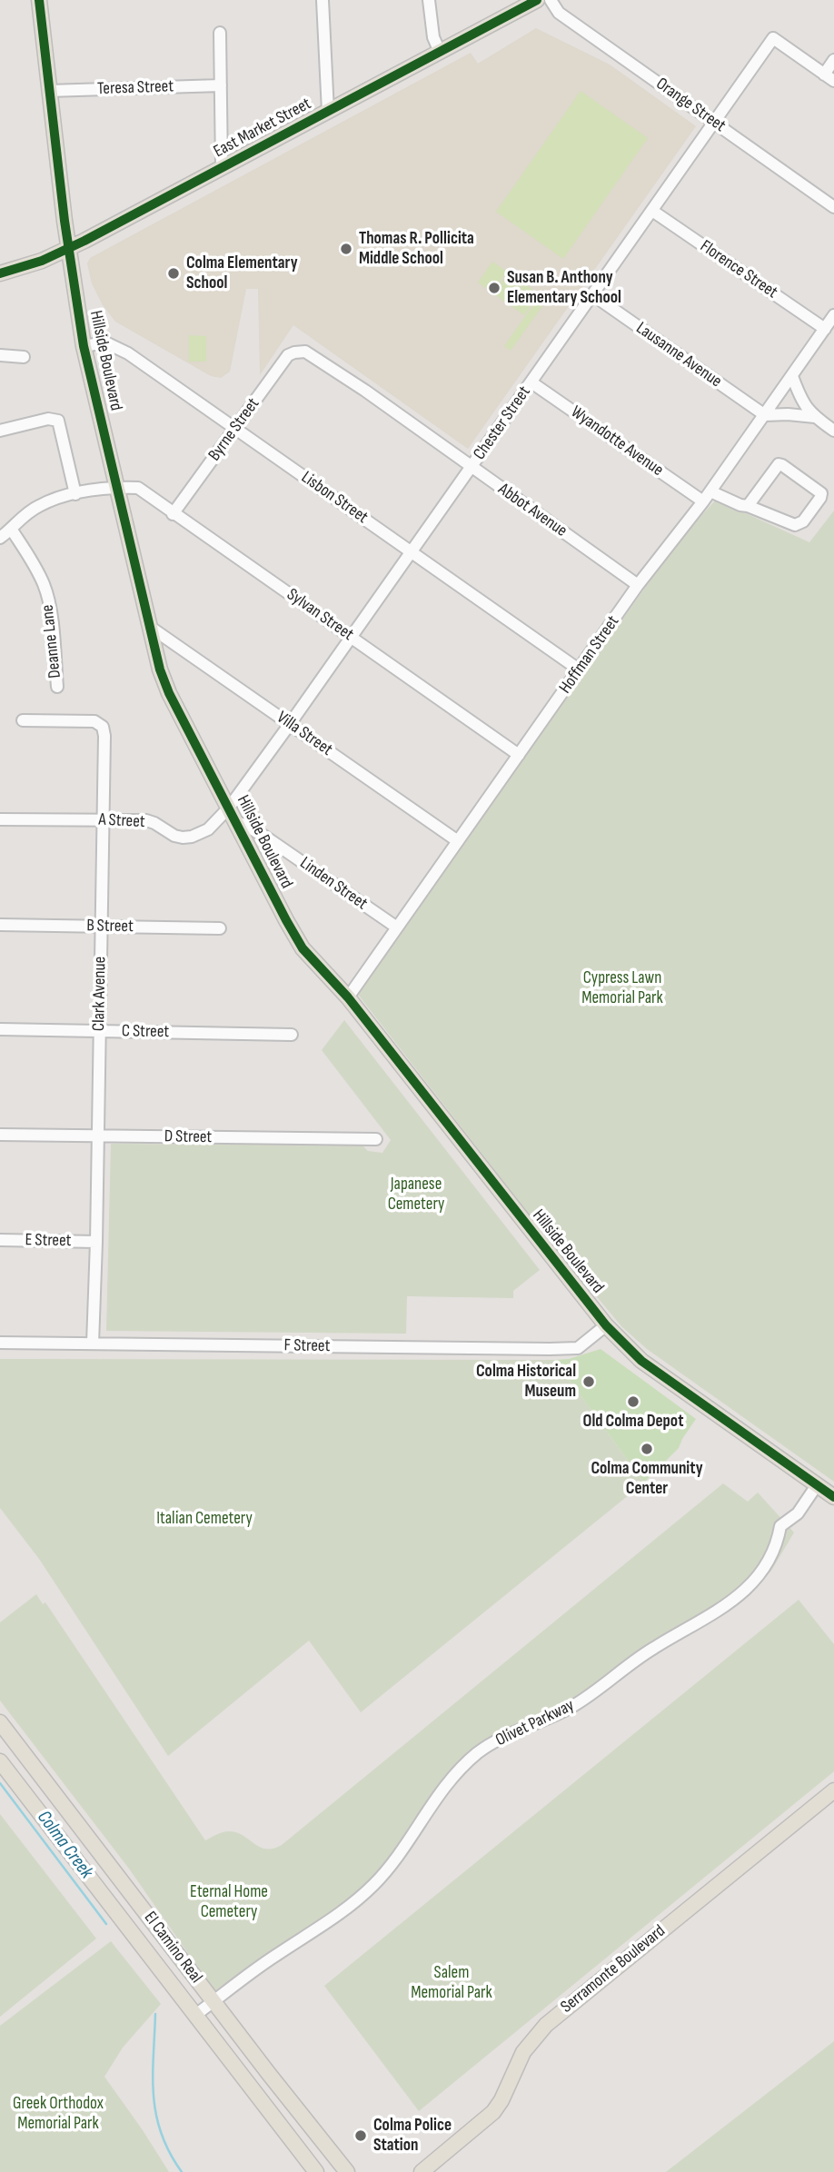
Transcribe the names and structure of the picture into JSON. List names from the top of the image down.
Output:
{
  "streets": {
    "main road": [
      "East Market Street",
      "Hillside Boulevard",
      "El Camino Real",
      "Serramonte Boulevard"
    ],
    "street": [
      "Teresa Street",
      "Orange Street",
      "Florence Street",
      "Lausanne Avenue",
      "Chester Street",
      "Byrne Street",
      "Wyandotte Avenue",
      "Lisbon Street",
      "Abbot Avenue",
      "Sylvan Street",
      "Deanne Lane",
      "Hoffman Street",
      "Villa Street",
      "A Street",
      "Linden Street",
      "B Street",
      "Clark Avenue",
      "C Street",
      "D Street",
      "E Street",
      "F Street",
      "Olivet Parkway"
    ]
  },
  "crossings": [
    ["Teresa Street", "Hillside Boulevard"],
    ["Orange Street", "Chester Street"],
    ["East Market Street", "Hillside Boulevard"],
    ["Florence Street", "Chester Street"],
    ["Florence Street", "Hoffman Street"],
    ["Lausanne Avenue", "Chester Street"],
    ["Lausanne Avenue", "Hoffman Street"],
    ["Hillside Boulevard", "Chester Street"],
    ["Hillside Boulevard", "Lisbon Street"],
    ["Hillside Boulevard", "Sylvan Street"],
    ["Hillside Boulevard", "Hoffman Street"],
    ["Hillside Boulevard", "Villa Street"],
    ["Hillside Boulevard", "A Street"],
    ["Hillside Boulevard", "Linden Street"],
    ["Hillside Boulevard", "F Street"],
    ["Hillside Boulevard", "Olivet Parkway"],
    ["Chester Street", "Wyandotte Avenue"],
    ["Chester Street", "Lisbon Street"],
    ["Chester Street", "Abbot Avenue"],
    ["Chester Street", "Sylvan Street"],
    ["Chester Street", "Villa Street"],
    ["Chester Street", "A Street"],
    ["Chester Street", "Linden Street"],
    ["Byrne Street", "Lisbon Street"],
    ["Byrne Street", "Abbot Avenue"],
    ["Byrne Street", "Sylvan Street"],
    ["Wyandotte Avenue", "Hoffman Street"],
    ["Lisbon Street", "Hoffman Street"],
    ["Abbot Avenue", "Hoffman Street"],
    ["Sylvan Street", "Hoffman Street"],
    ["Hoffman Street", "Villa Street"],
    ["Hoffman Street", "Linden Street"],
    ["A Street", "Linden Street"],
    ["A Street", "Clark Avenue"],
    ["B Street", "Clark Avenue"],
    ["Clark Avenue", "C Street"],
    ["Clark Avenue", "D Street"],
    ["Clark Avenue", "E Street"],
    ["Clark Avenue", "F Street"],
    ["Olivet Parkway", "El Camino Real"]
  ],
  "water": ["Colma Creek"],
  "parks": [
    "Cypress Lawn Memorial Park",
    "Japanese Cemetery",
    "Italian Cemetery",
    "Eternal Home Cemetery",
    "Salem Memorial Park",
    "Greek Orthodox Memorial Park"
  ],
  "places": [
    "Thomas R. Pollicita Middle School",
    "Colma Elementary School",
    "Susan B. Anthony Elementary School",
    "Colma Historical Museum",
    "Old Colma Depot",
    "Colma Community Center",
    "Colma Police Station"
  ]
}
